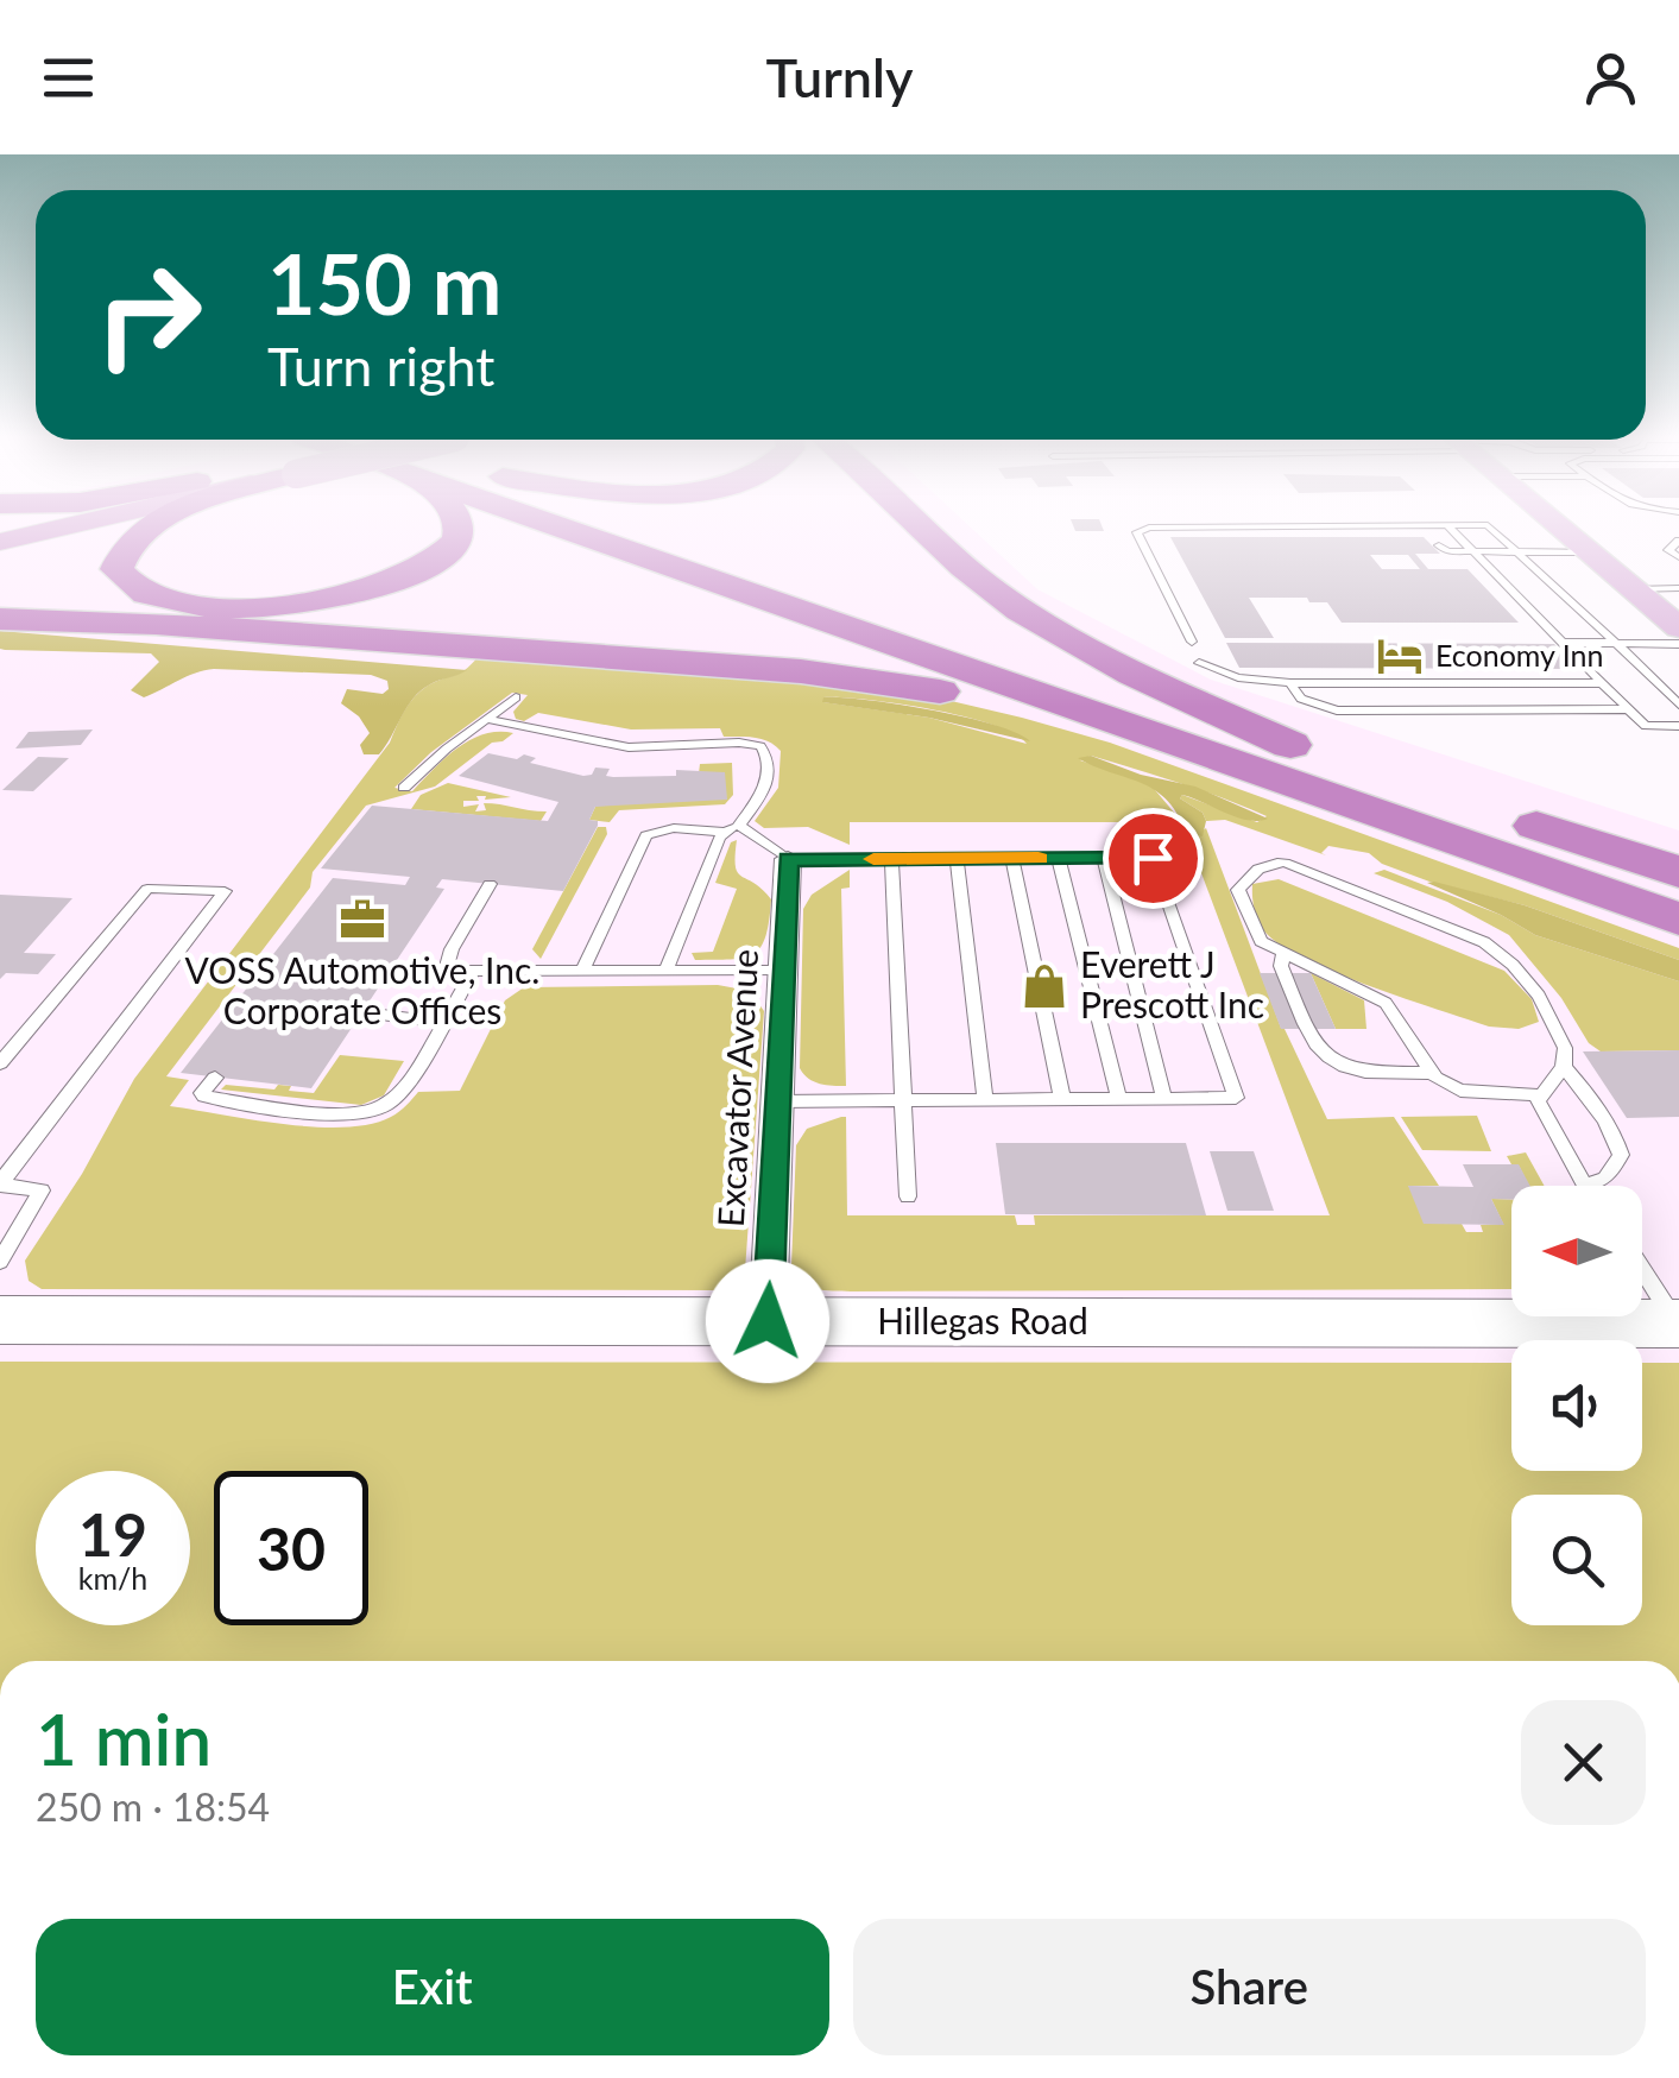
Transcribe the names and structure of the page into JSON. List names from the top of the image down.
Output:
{
  "streets": {
    "main road": ["Hillegas Road"],
    "street": ["Excavator Avenue"]
  },
  "crossings": [
    ["Excavator Avenue", "Hillegas Road"]
  ],
  "places": {
    "hotel": ["Economy Inn"],
    "office": ["VOSS Automotive, Inc. Corporate Offices"],
    "shop": ["Everett J Prescott Inc"]
  },
  "north": "left",
  "page": {
    "header": "Turnly",
    "turn": ["150 m", "Turn right"],
    "speed": "19 km/h",
    "limit": "30",
    "heading": ["1 min", "250 m · 18:54"],
    "buttons": ["Exit", "Share"]
  }
}
